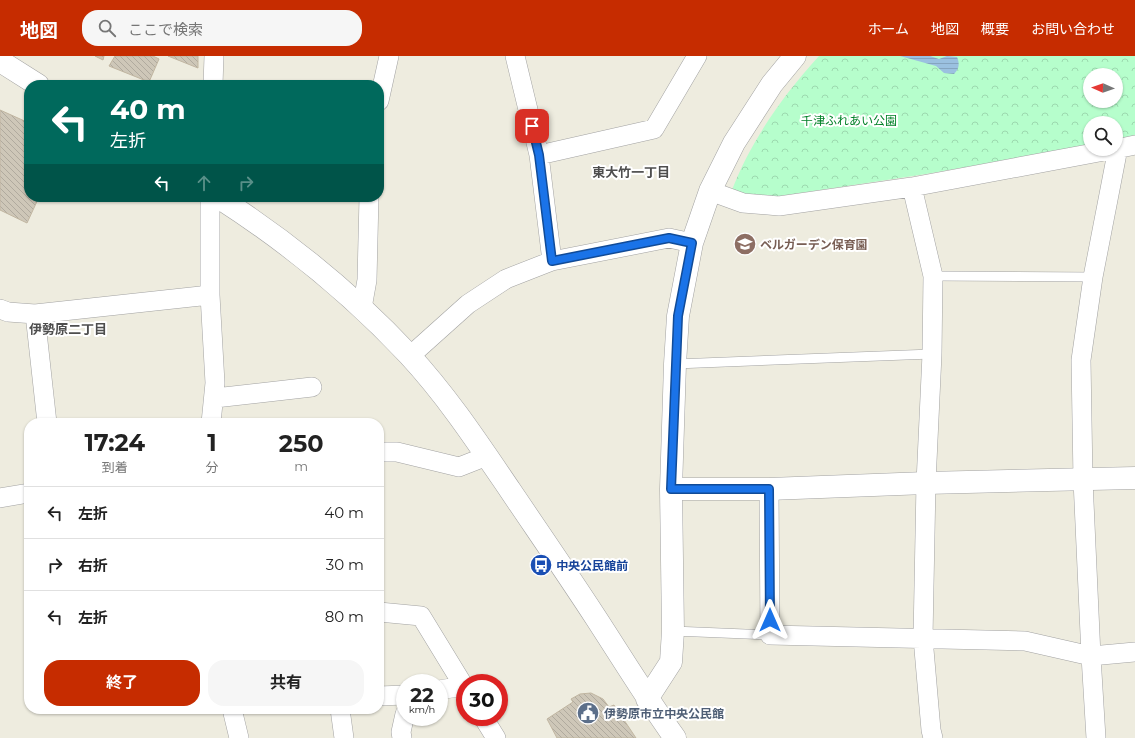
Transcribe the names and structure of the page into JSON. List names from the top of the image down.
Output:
{
  "districts": ["東大竹一丁目", "伊勢原二丁目"],
  "parks": ["千津ふれあい公園"],
  "places": {
    "school or university": ["ベルガーデン保育園"],
    "bus stop": ["中央公民館前"],
    "public building": ["伊勢原市立中央公民館"]
  },
  "north": "left",
  "page": {
    "header": "地図",
    "search": "ここで検索",
    "nav": [
      "ホーム",
      "地図",
      "概要",
      "お問い合わせ"
    ],
    "turn": ["40 m", "左折"],
    "eta": [
      "17:24",
      "到着",
      "1",
      "分",
      "250",
      "m"
    ],
    "list": [
      {
        "name": "左折",
        "value": "40 m"
      },
      {
        "name": "右折",
        "value": "30 m"
      },
      {
        "name": "左折",
        "value": "80 m"
      }
    ],
    "buttons": ["終了", "共有"],
    "speed": "22 km/h",
    "limit": "30"
  }
}
